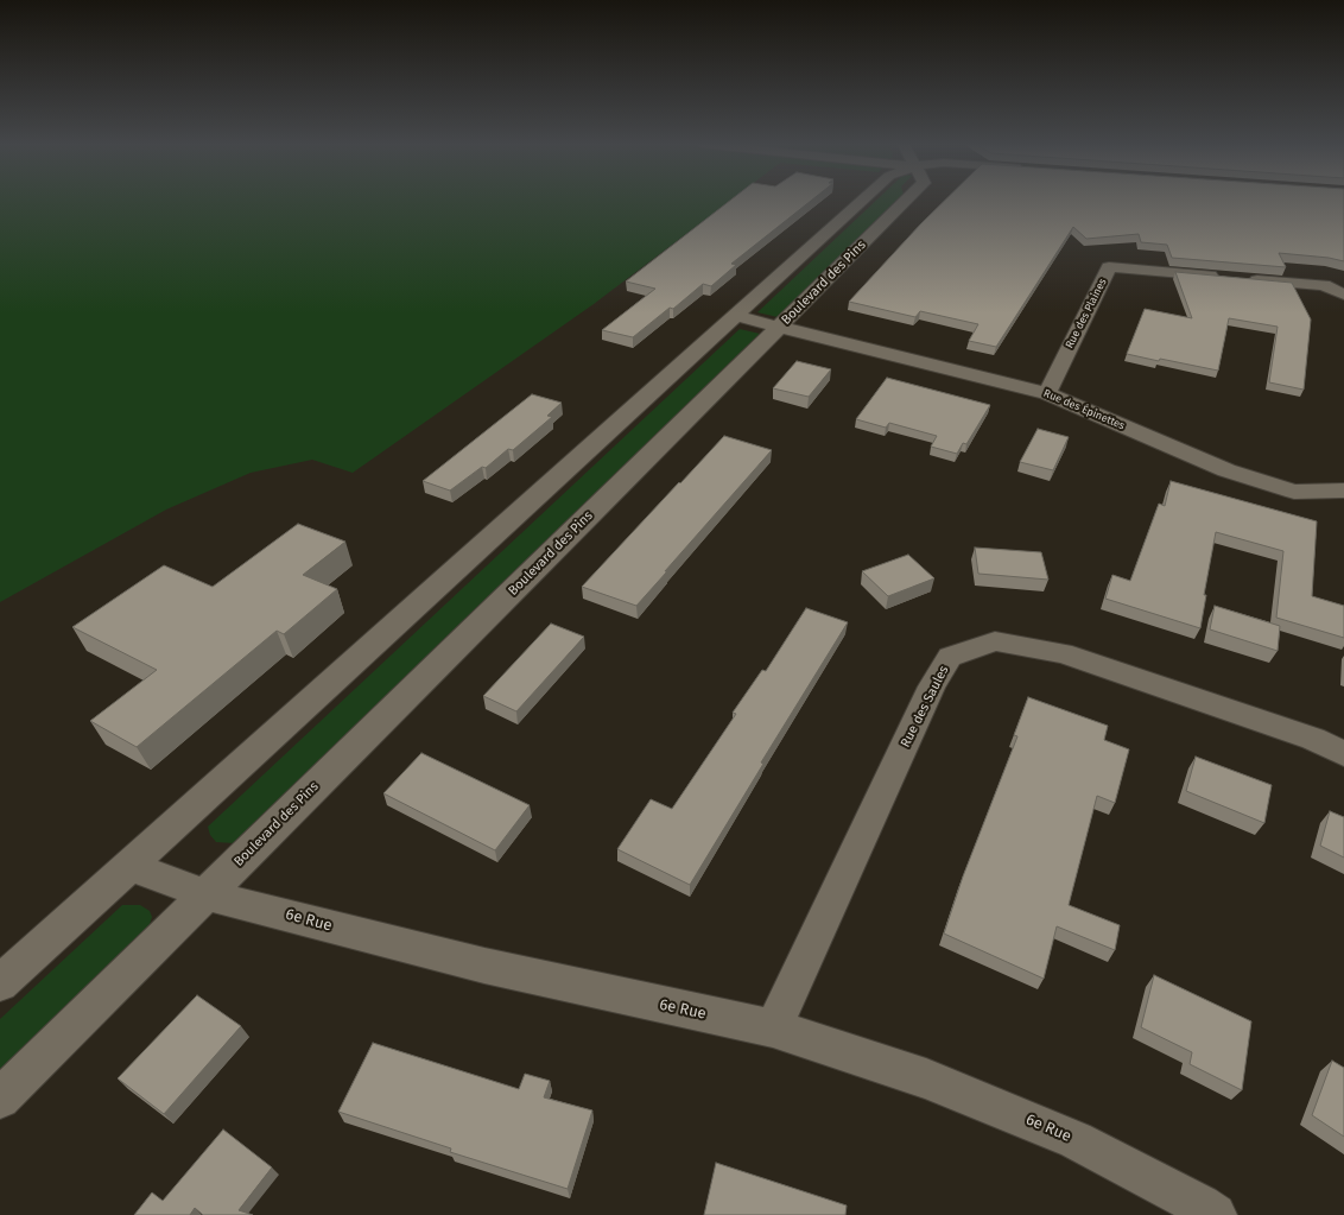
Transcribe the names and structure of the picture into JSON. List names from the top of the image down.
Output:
{
  "streets": {
    "street": [
      "Boulevard des Pins",
      "Rue des Plaines",
      "Rue des Épinettes",
      "Rue des Saules",
      "6e Rue"
    ]
  },
  "crossings": [
    ["Boulevard des Pins", "Rue des Épinettes"],
    ["Boulevard des Pins", "6e Rue"],
    ["Rue des Plaines", "Rue des Épinettes"],
    ["Rue des Saules", "6e Rue"]
  ]
}
